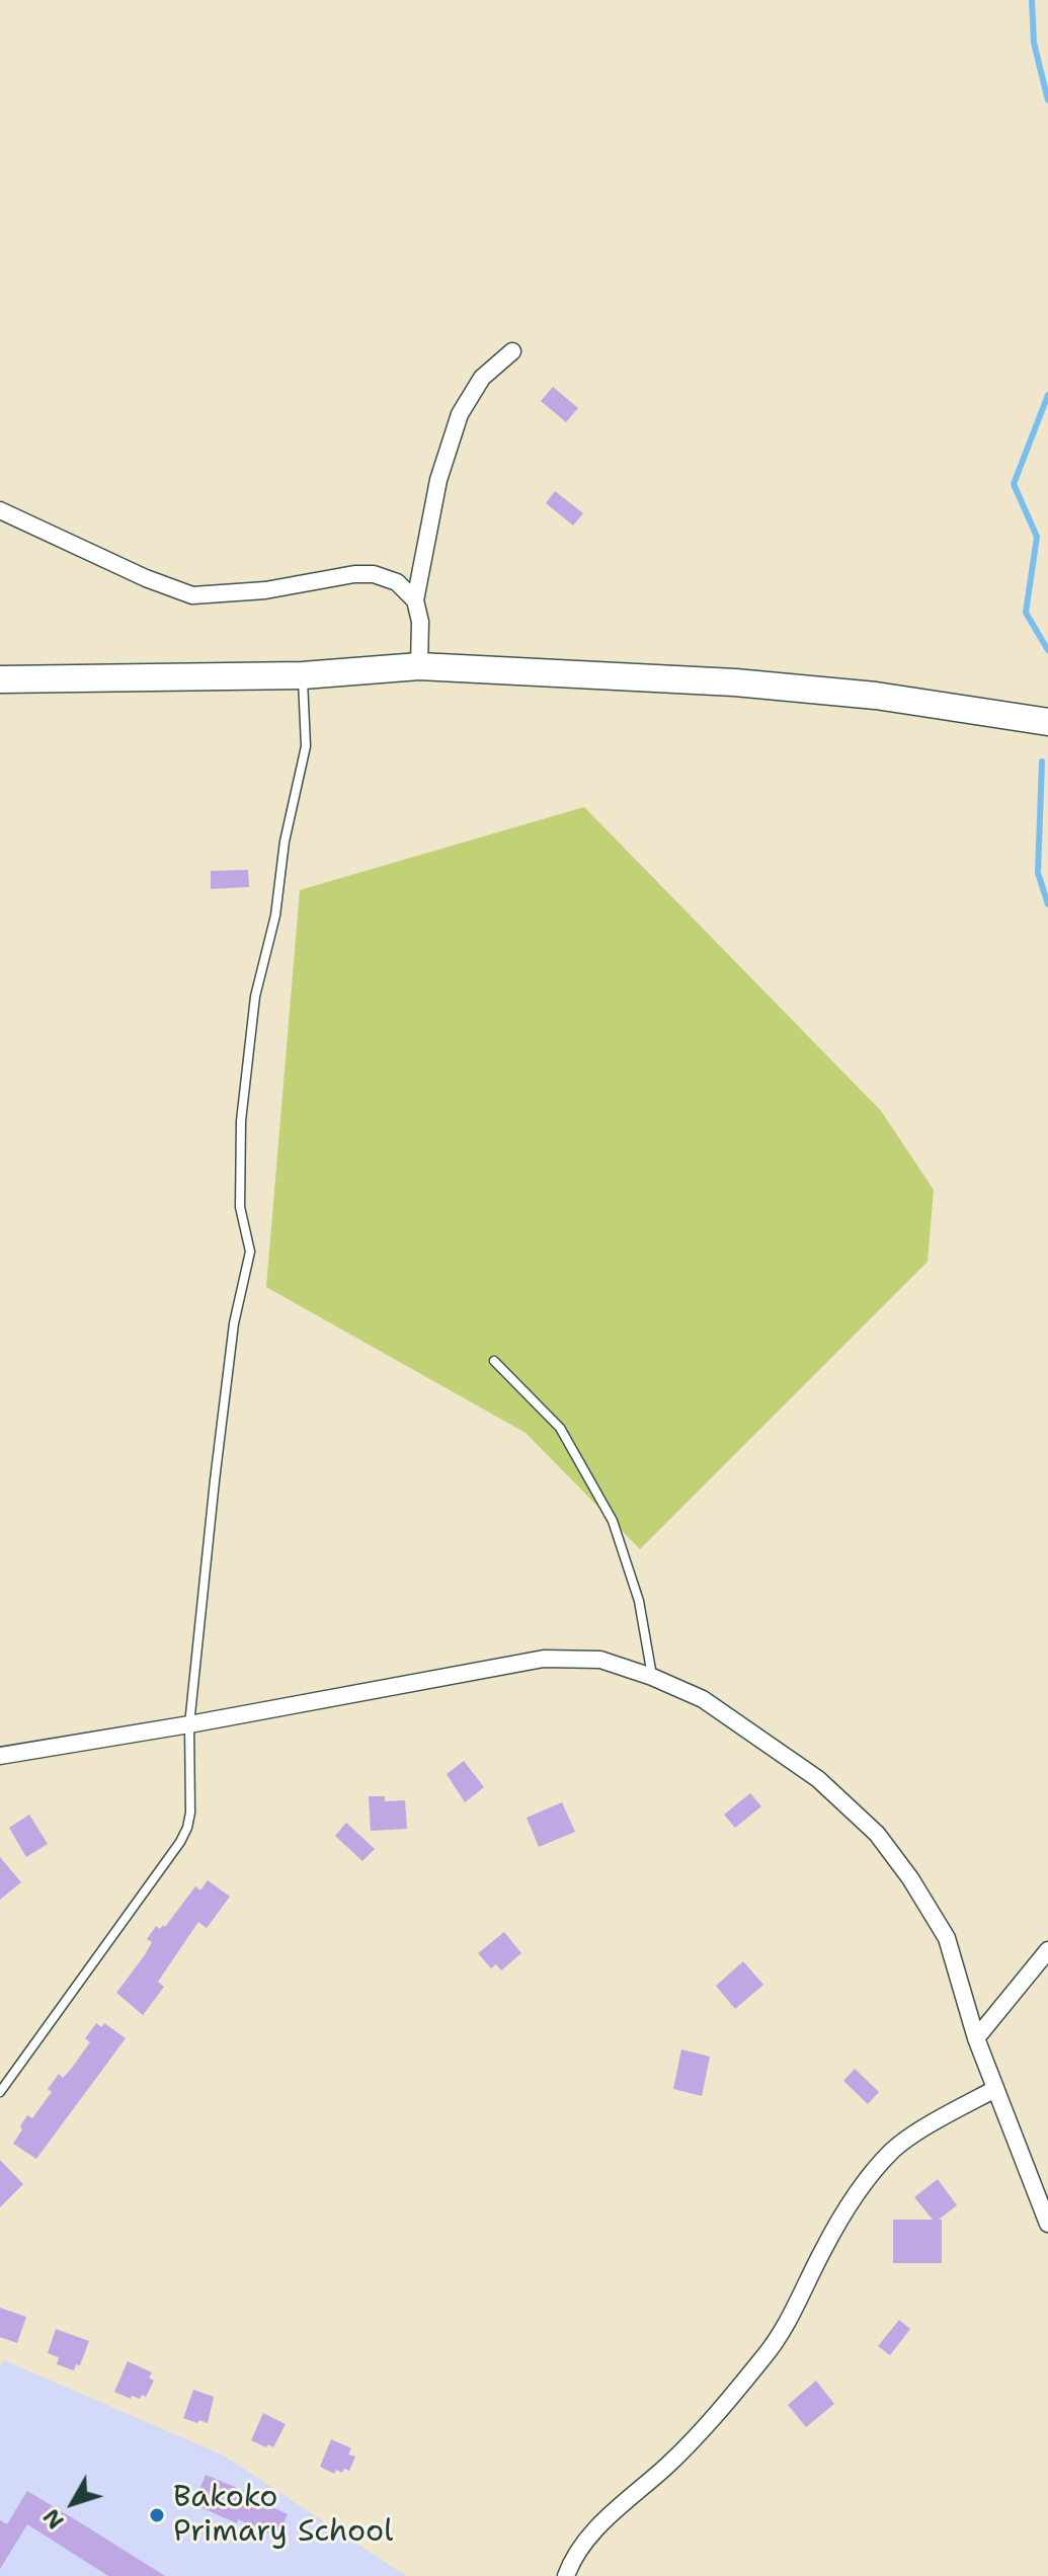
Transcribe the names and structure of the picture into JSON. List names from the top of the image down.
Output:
{
  "places": ["Bakoko Primary School"],
  "north": "bottom left"
}
